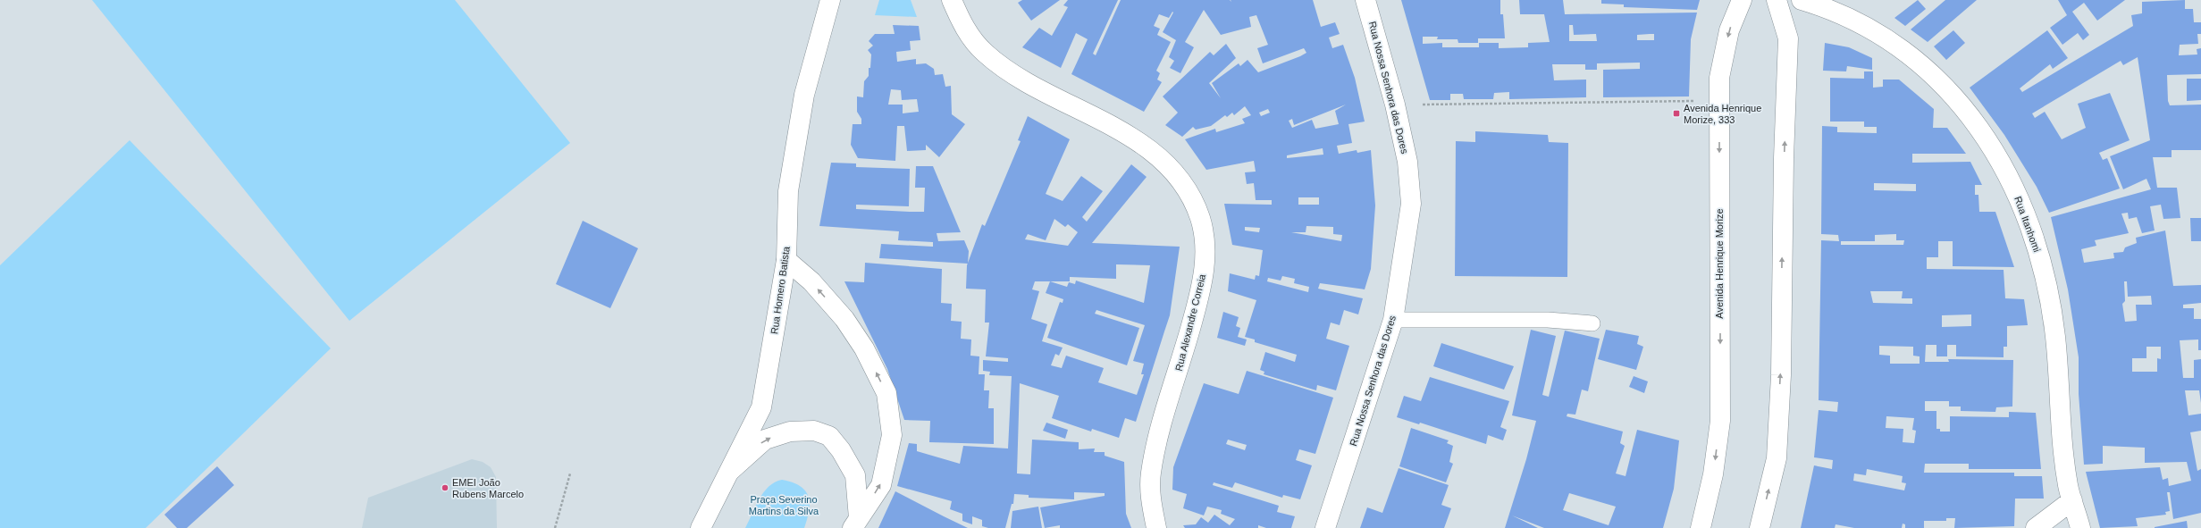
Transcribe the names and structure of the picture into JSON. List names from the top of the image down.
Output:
{
  "streets": {
    "street": [
      "Rua Nossa Senhora das Dores",
      "Rua Itanhomi",
      "Avenida Henrique Morize",
      "Rua Homero Batista",
      "Rua Alexandre Correia"
    ]
  },
  "parks": ["Praça Severino Martins da Silva"],
  "places": {
    "transit": ["Avenida Henrique Morize, 333"],
    "other": ["EMEI João Rubens Marcelo"]
  }
}
